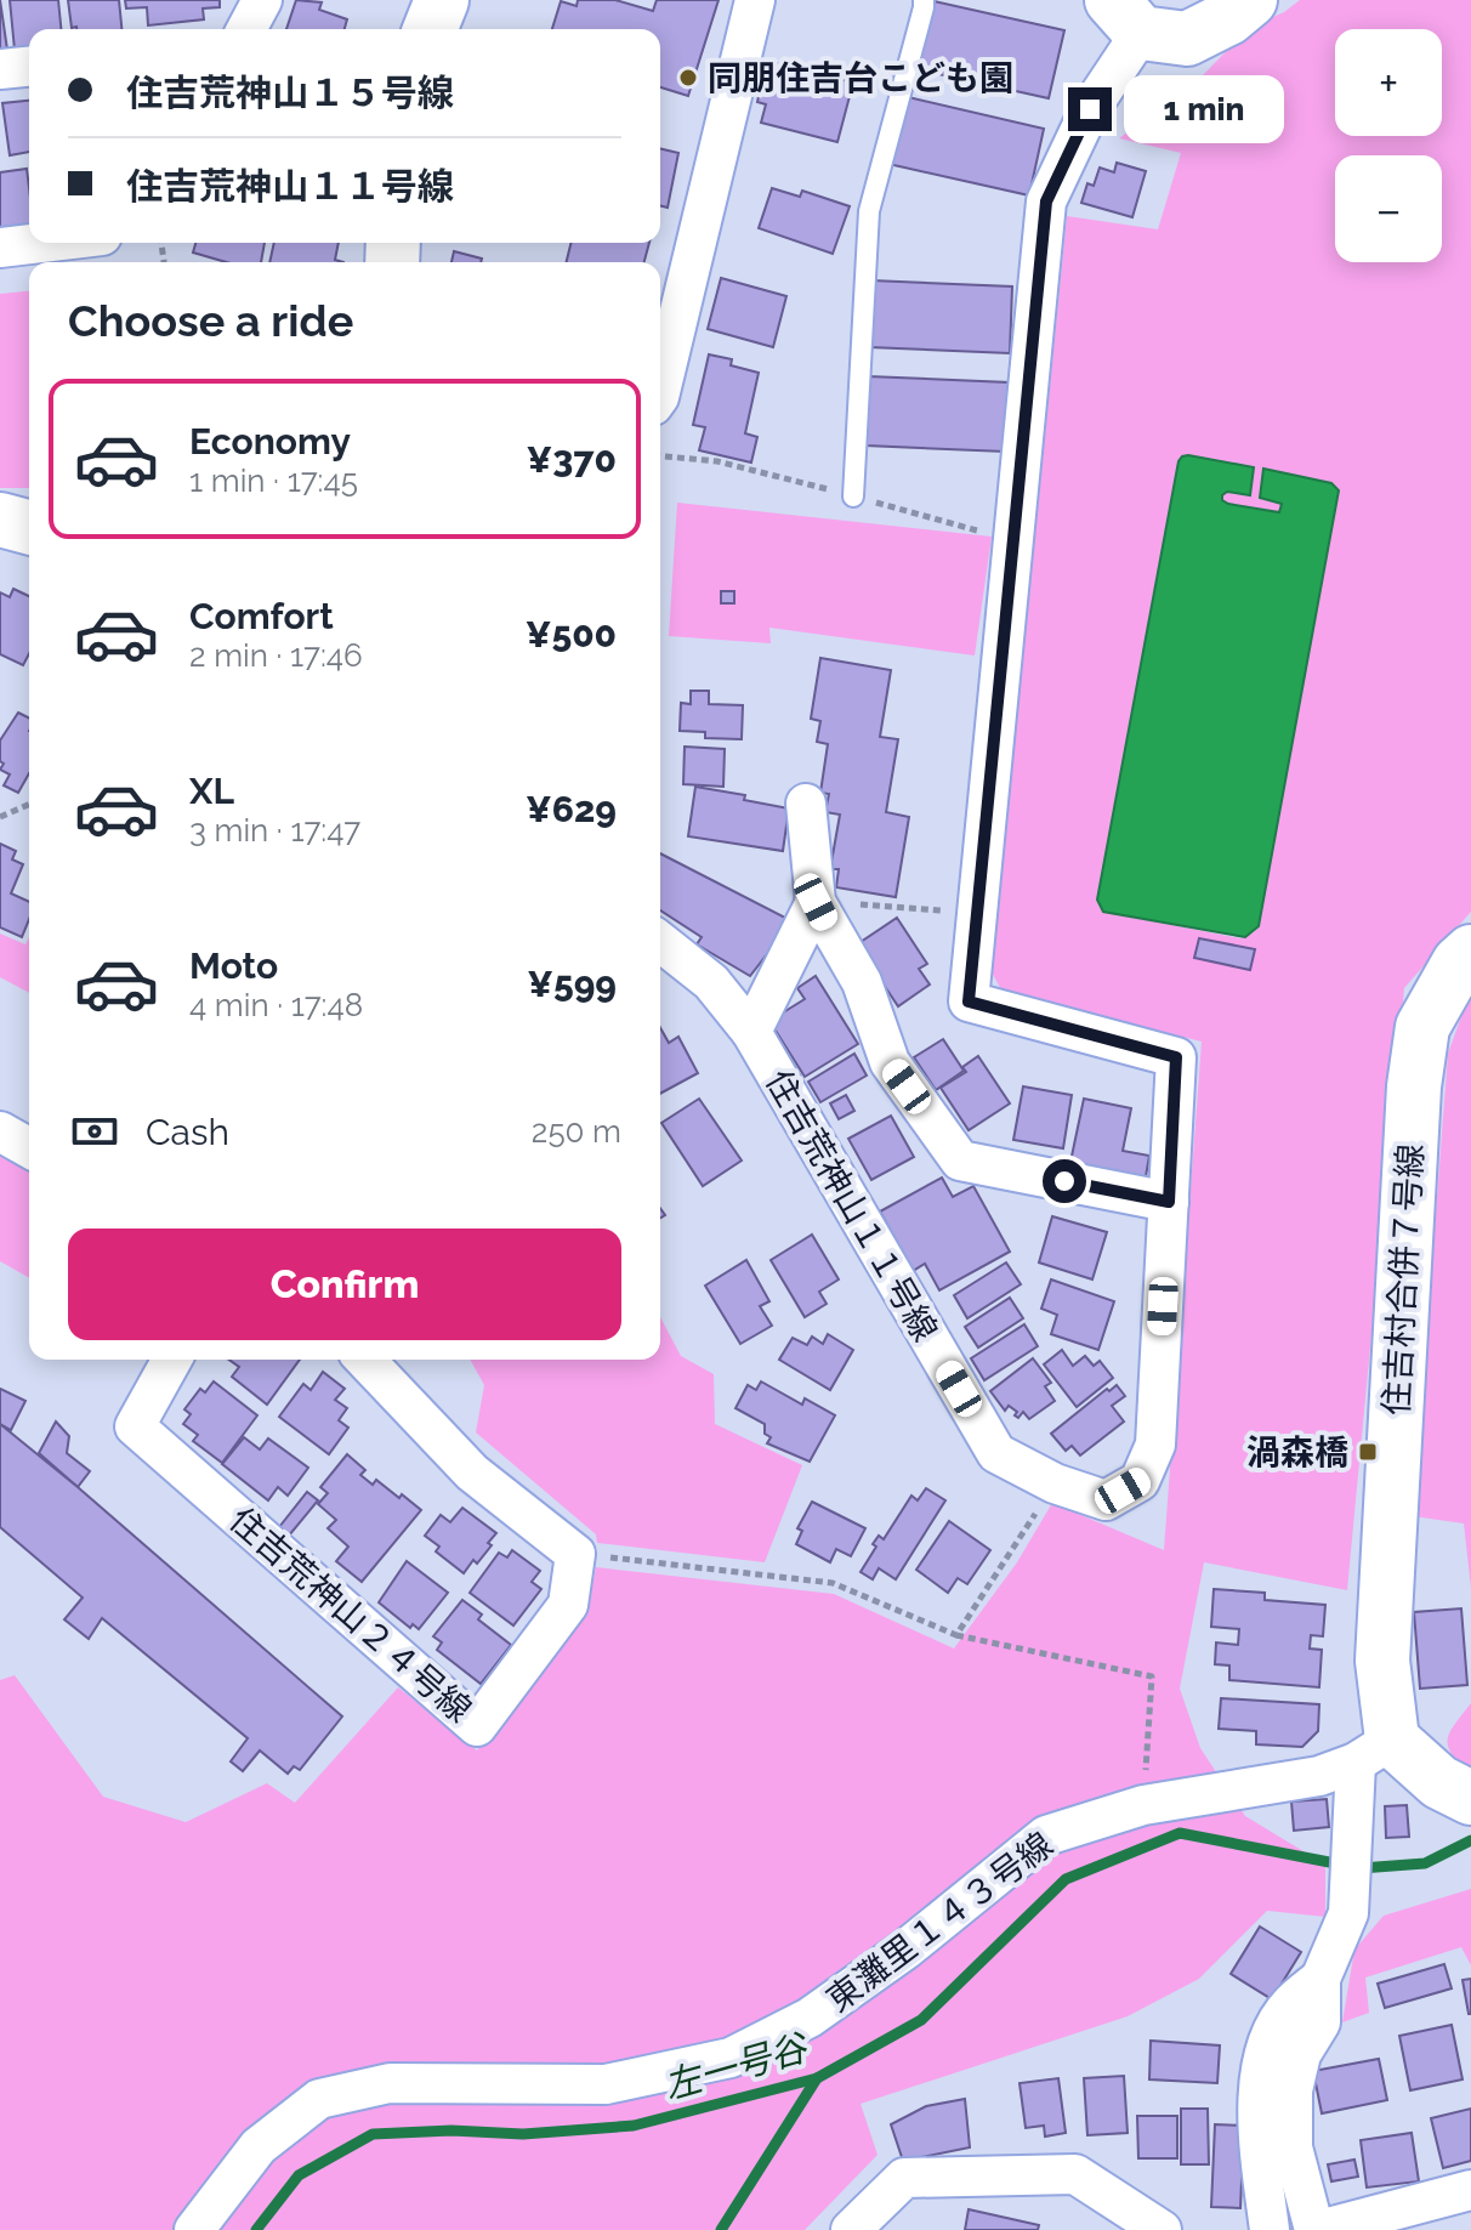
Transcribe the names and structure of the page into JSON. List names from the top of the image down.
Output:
{
  "streets": {
    "street": [
      "住吉荒神山１１号線",
      "住吉村合併７号線",
      "住吉荒神山２４号線",
      "東灘里１４３号線"
    ]
  },
  "crossings": [
    ["住吉村合併７号線", "東灘里１４３号線"]
  ],
  "water": ["左一号谷"],
  "places": {
    "other": ["同朋住吉台こども園"],
    "transit": ["渦森橋"]
  },
  "page": {
    "map_buttons": ["+", "−"],
    "banner": ["住吉荒神山１５号線", "住吉荒神山１１号線"],
    "bubble": "1 min",
    "heading": "Choose a ride",
    "list": [
      {
        "name": "Economy",
        "note": "1 min · 17:45",
        "value": "¥370"
      },
      {
        "name": "Comfort",
        "note": "2 min · 17:46",
        "value": "¥500"
      },
      {
        "name": "XL",
        "note": "3 min · 17:47",
        "value": "¥629"
      },
      {
        "name": "Moto",
        "note": "4 min · 17:48",
        "value": "¥599"
      }
    ],
    "pay": ["Cash", "250 m"],
    "buttons": "Confirm"
  }
}
